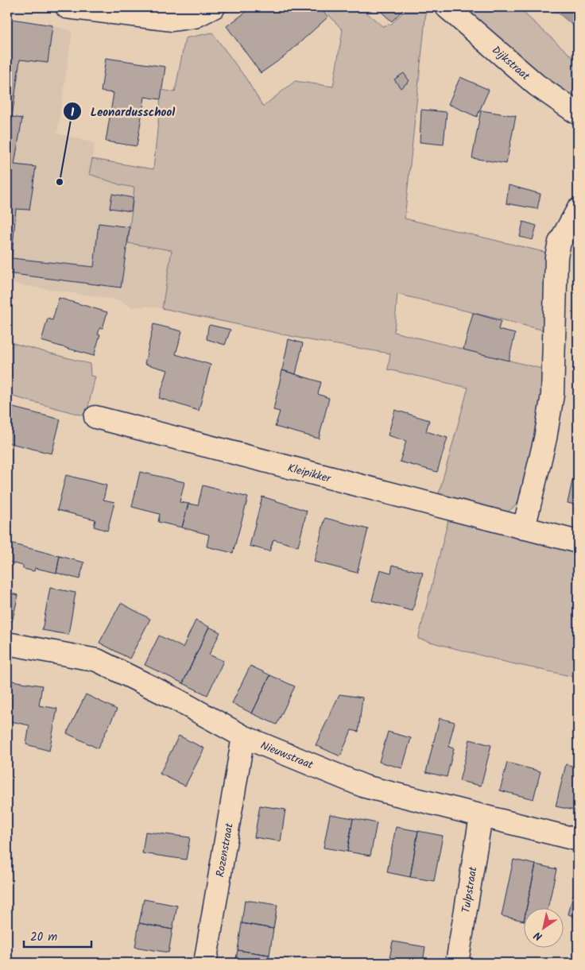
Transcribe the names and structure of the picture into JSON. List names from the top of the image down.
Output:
{
  "streets": {
    "street": [
      "Dijkstraat",
      "Kleipikker",
      "Nieuwstraat",
      "Rozenstraat",
      "Tulpstraat"
    ]
  },
  "crossings": [
    ["Nieuwstraat", "Rozenstraat"],
    ["Nieuwstraat", "Tulpstraat"]
  ],
  "places": ["Leonardusschool"],
  "scale_bar": "20 m",
  "north": "bottom left"
}
